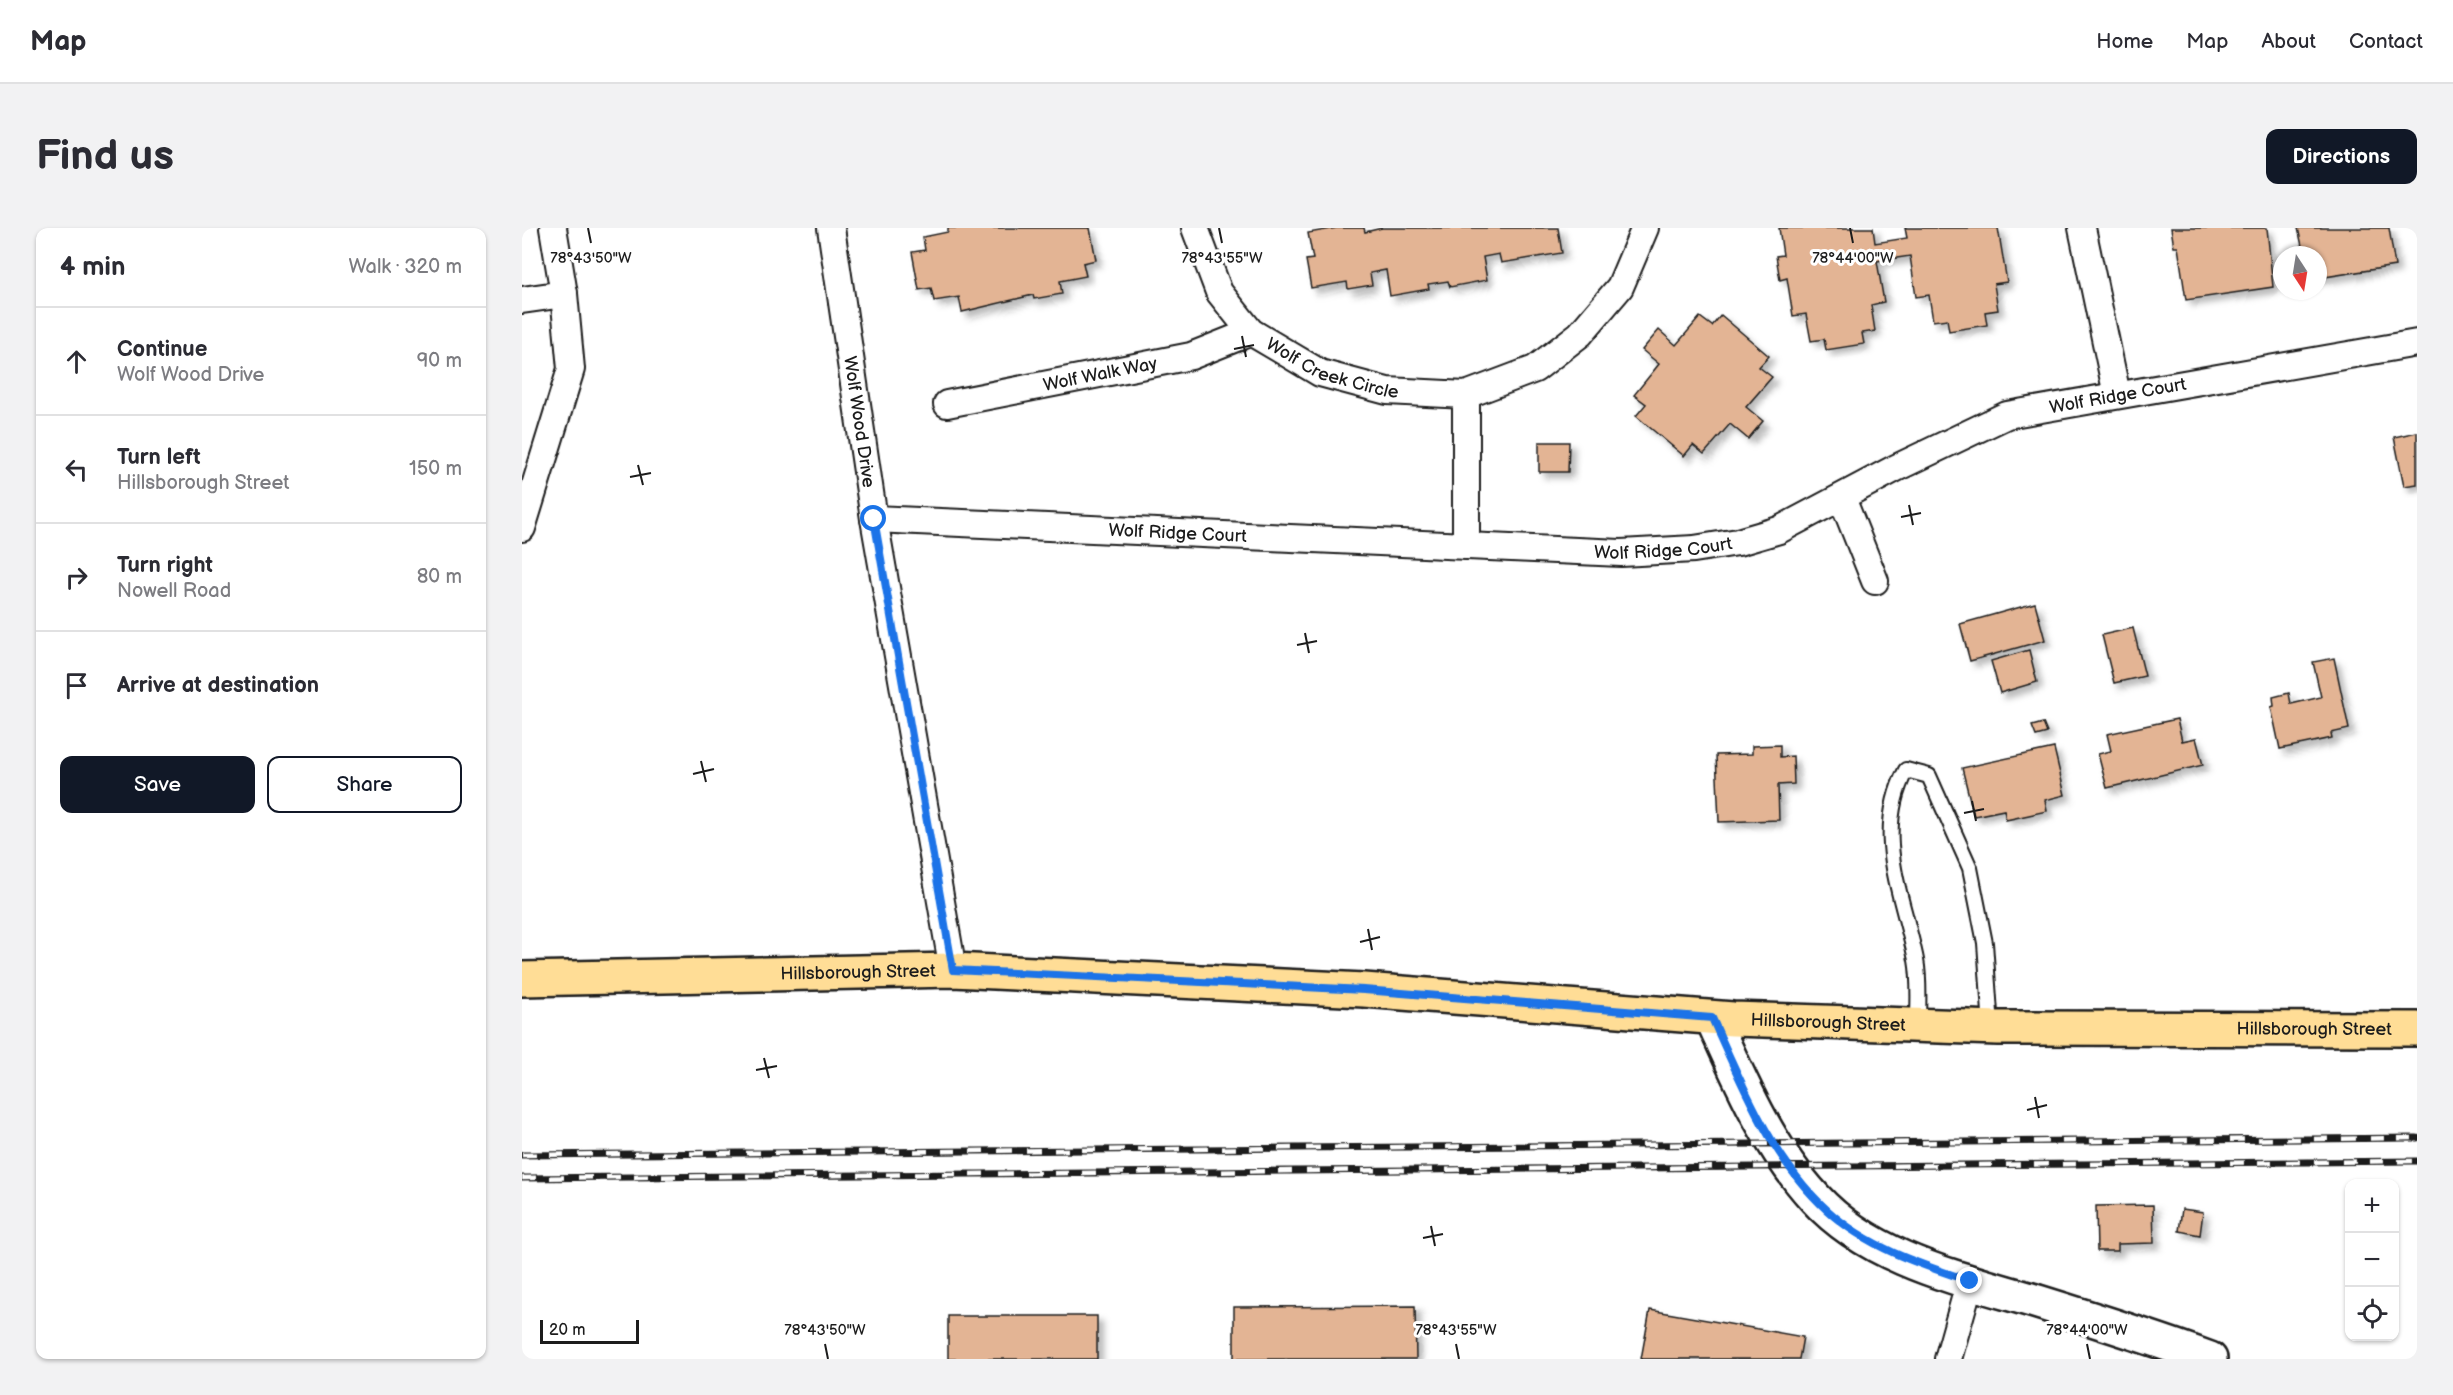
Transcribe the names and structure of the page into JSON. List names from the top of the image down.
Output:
{
  "streets": {
    "main road": ["Hillsborough Street"],
    "street": [
      "Wolf Creek Circle",
      "Wolf Walk Way",
      "Wolf Ridge Court",
      "Wolf Wood Drive"
    ]
  },
  "crossings": [
    ["Wolf Creek Circle", "Wolf Walk Way"],
    ["Wolf Ridge Court", "Wolf Wood Drive"],
    ["Wolf Wood Drive", "Hillsborough Street"]
  ],
  "scale_bar": "20 m",
  "north": "bottom",
  "page": {
    "header": "Map",
    "nav": [
      "Home",
      "Map",
      "About",
      "Contact"
    ],
    "buttons": [
      "Directions",
      ["Save", "Share"]
    ],
    "title": "Find us",
    "heading": ["4 min", "Walk · 320 m"],
    "list": [
      ["Continue", "Wolf Wood Drive", "90 m"],
      ["Turn left", "Hillsborough Street", "150 m"],
      ["Turn right", "Nowell Road", "80 m"],
      "Arrive at destination"
    ],
    "map_buttons": ["+", "−"],
    "scale": "20 m"
  },
  "coordinates": ["78°43'50\"W", "78°43'55\"W", "78°44'00\"W"]
}
